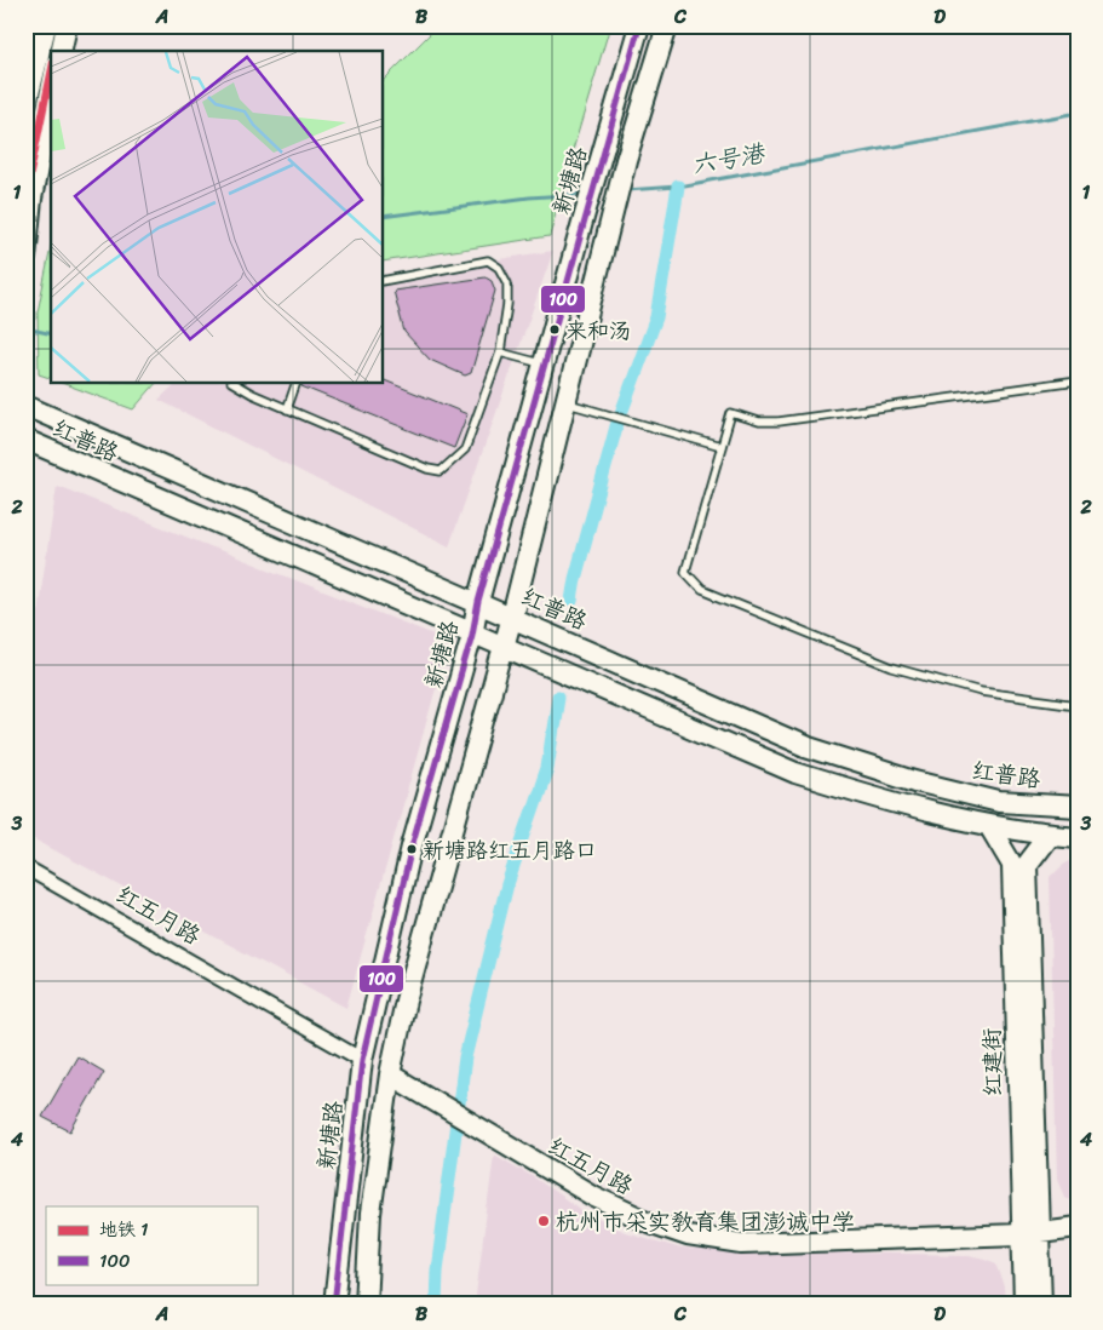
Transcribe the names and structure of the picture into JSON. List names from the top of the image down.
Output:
{
  "streets": {
    "main road": [
      "新塘路",
      "红普路",
      "红五月路",
      "红建街"
    ]
  },
  "crossings": [
    ["新塘路", "红普路"],
    ["新塘路", "红五月路"],
    ["红普路", "红建街"],
    ["红五月路", "红建街"]
  ],
  "water": ["六号港"],
  "places": ["来和汤", "新塘路红五月路口", "杭州市采实教育集团澎诚中学"],
  "lines": ["transit line 100", "metro line 1"],
  "legend": ["地铁 1", "100"],
  "grid": {
    "columns": [
      "A",
      "B",
      "C",
      "D"
    ],
    "rows": [
      "1",
      "2",
      "3",
      "4"
    ]
  }
}
